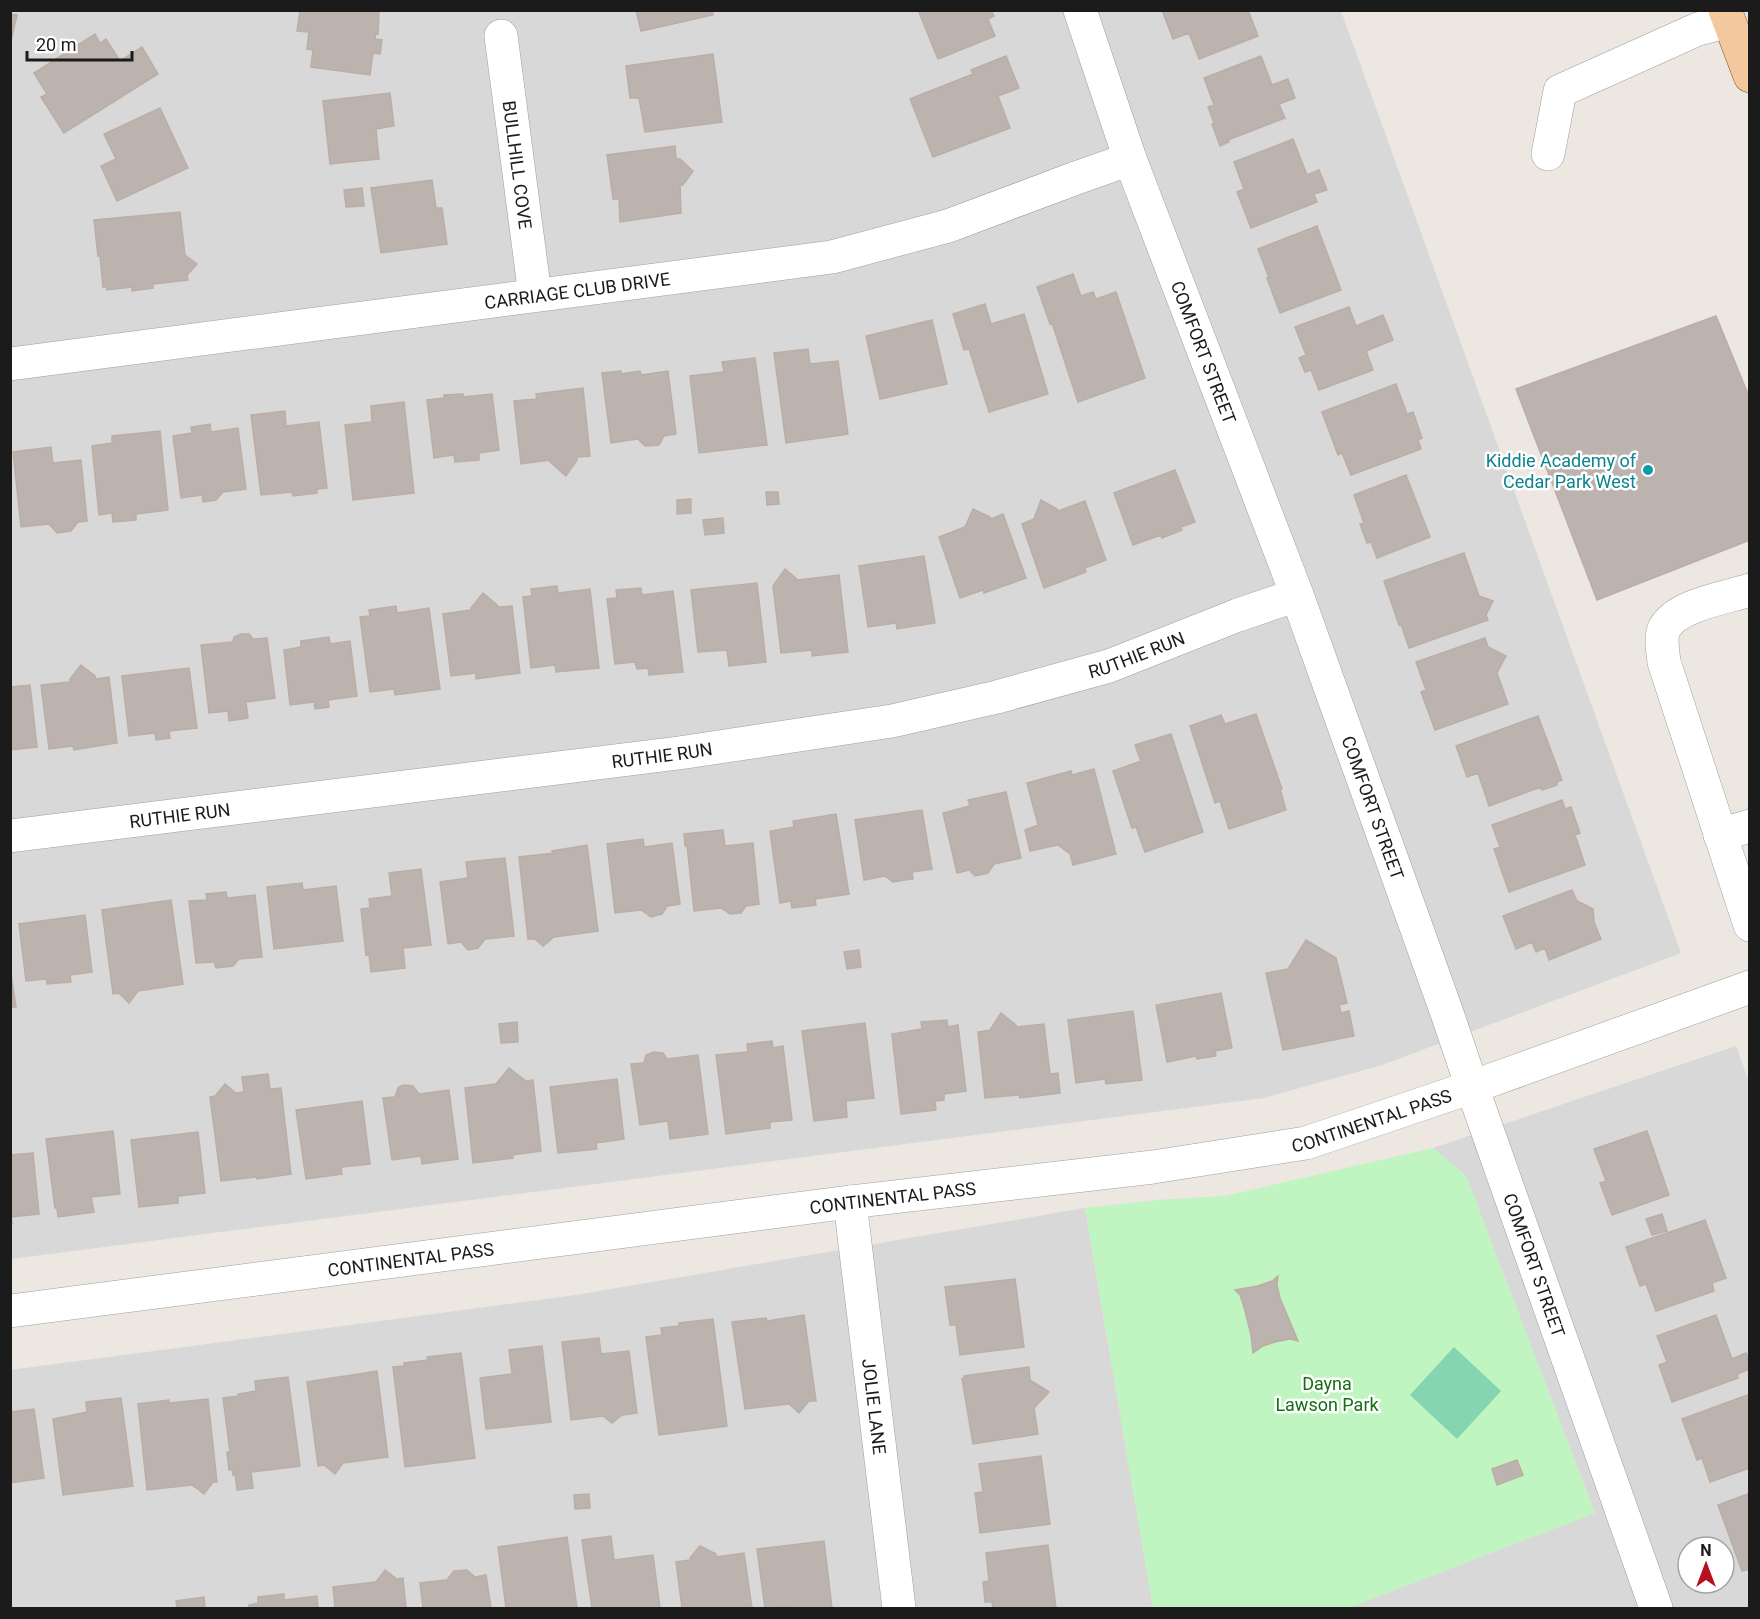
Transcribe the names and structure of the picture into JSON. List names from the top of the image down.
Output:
{
  "streets": {
    "street": [
      "BULLHILL COVE",
      "CARRIAGE CLUB DRIVE",
      "COMFORT STREET",
      "RUTHIE RUN",
      "CONTINENTAL PASS",
      "JOLIE LANE"
    ]
  },
  "crossings": [
    ["BULLHILL COVE", "CARRIAGE CLUB DRIVE"],
    ["CARRIAGE CLUB DRIVE", "COMFORT STREET"],
    ["COMFORT STREET", "RUTHIE RUN"],
    ["COMFORT STREET", "CONTINENTAL PASS"],
    ["CONTINENTAL PASS", "JOLIE LANE"]
  ],
  "parks": ["Dayna Lawson Park"],
  "places": ["Kiddie Academy of Cedar Park West"],
  "scale_bar": "20 m",
  "north": "top"
}
